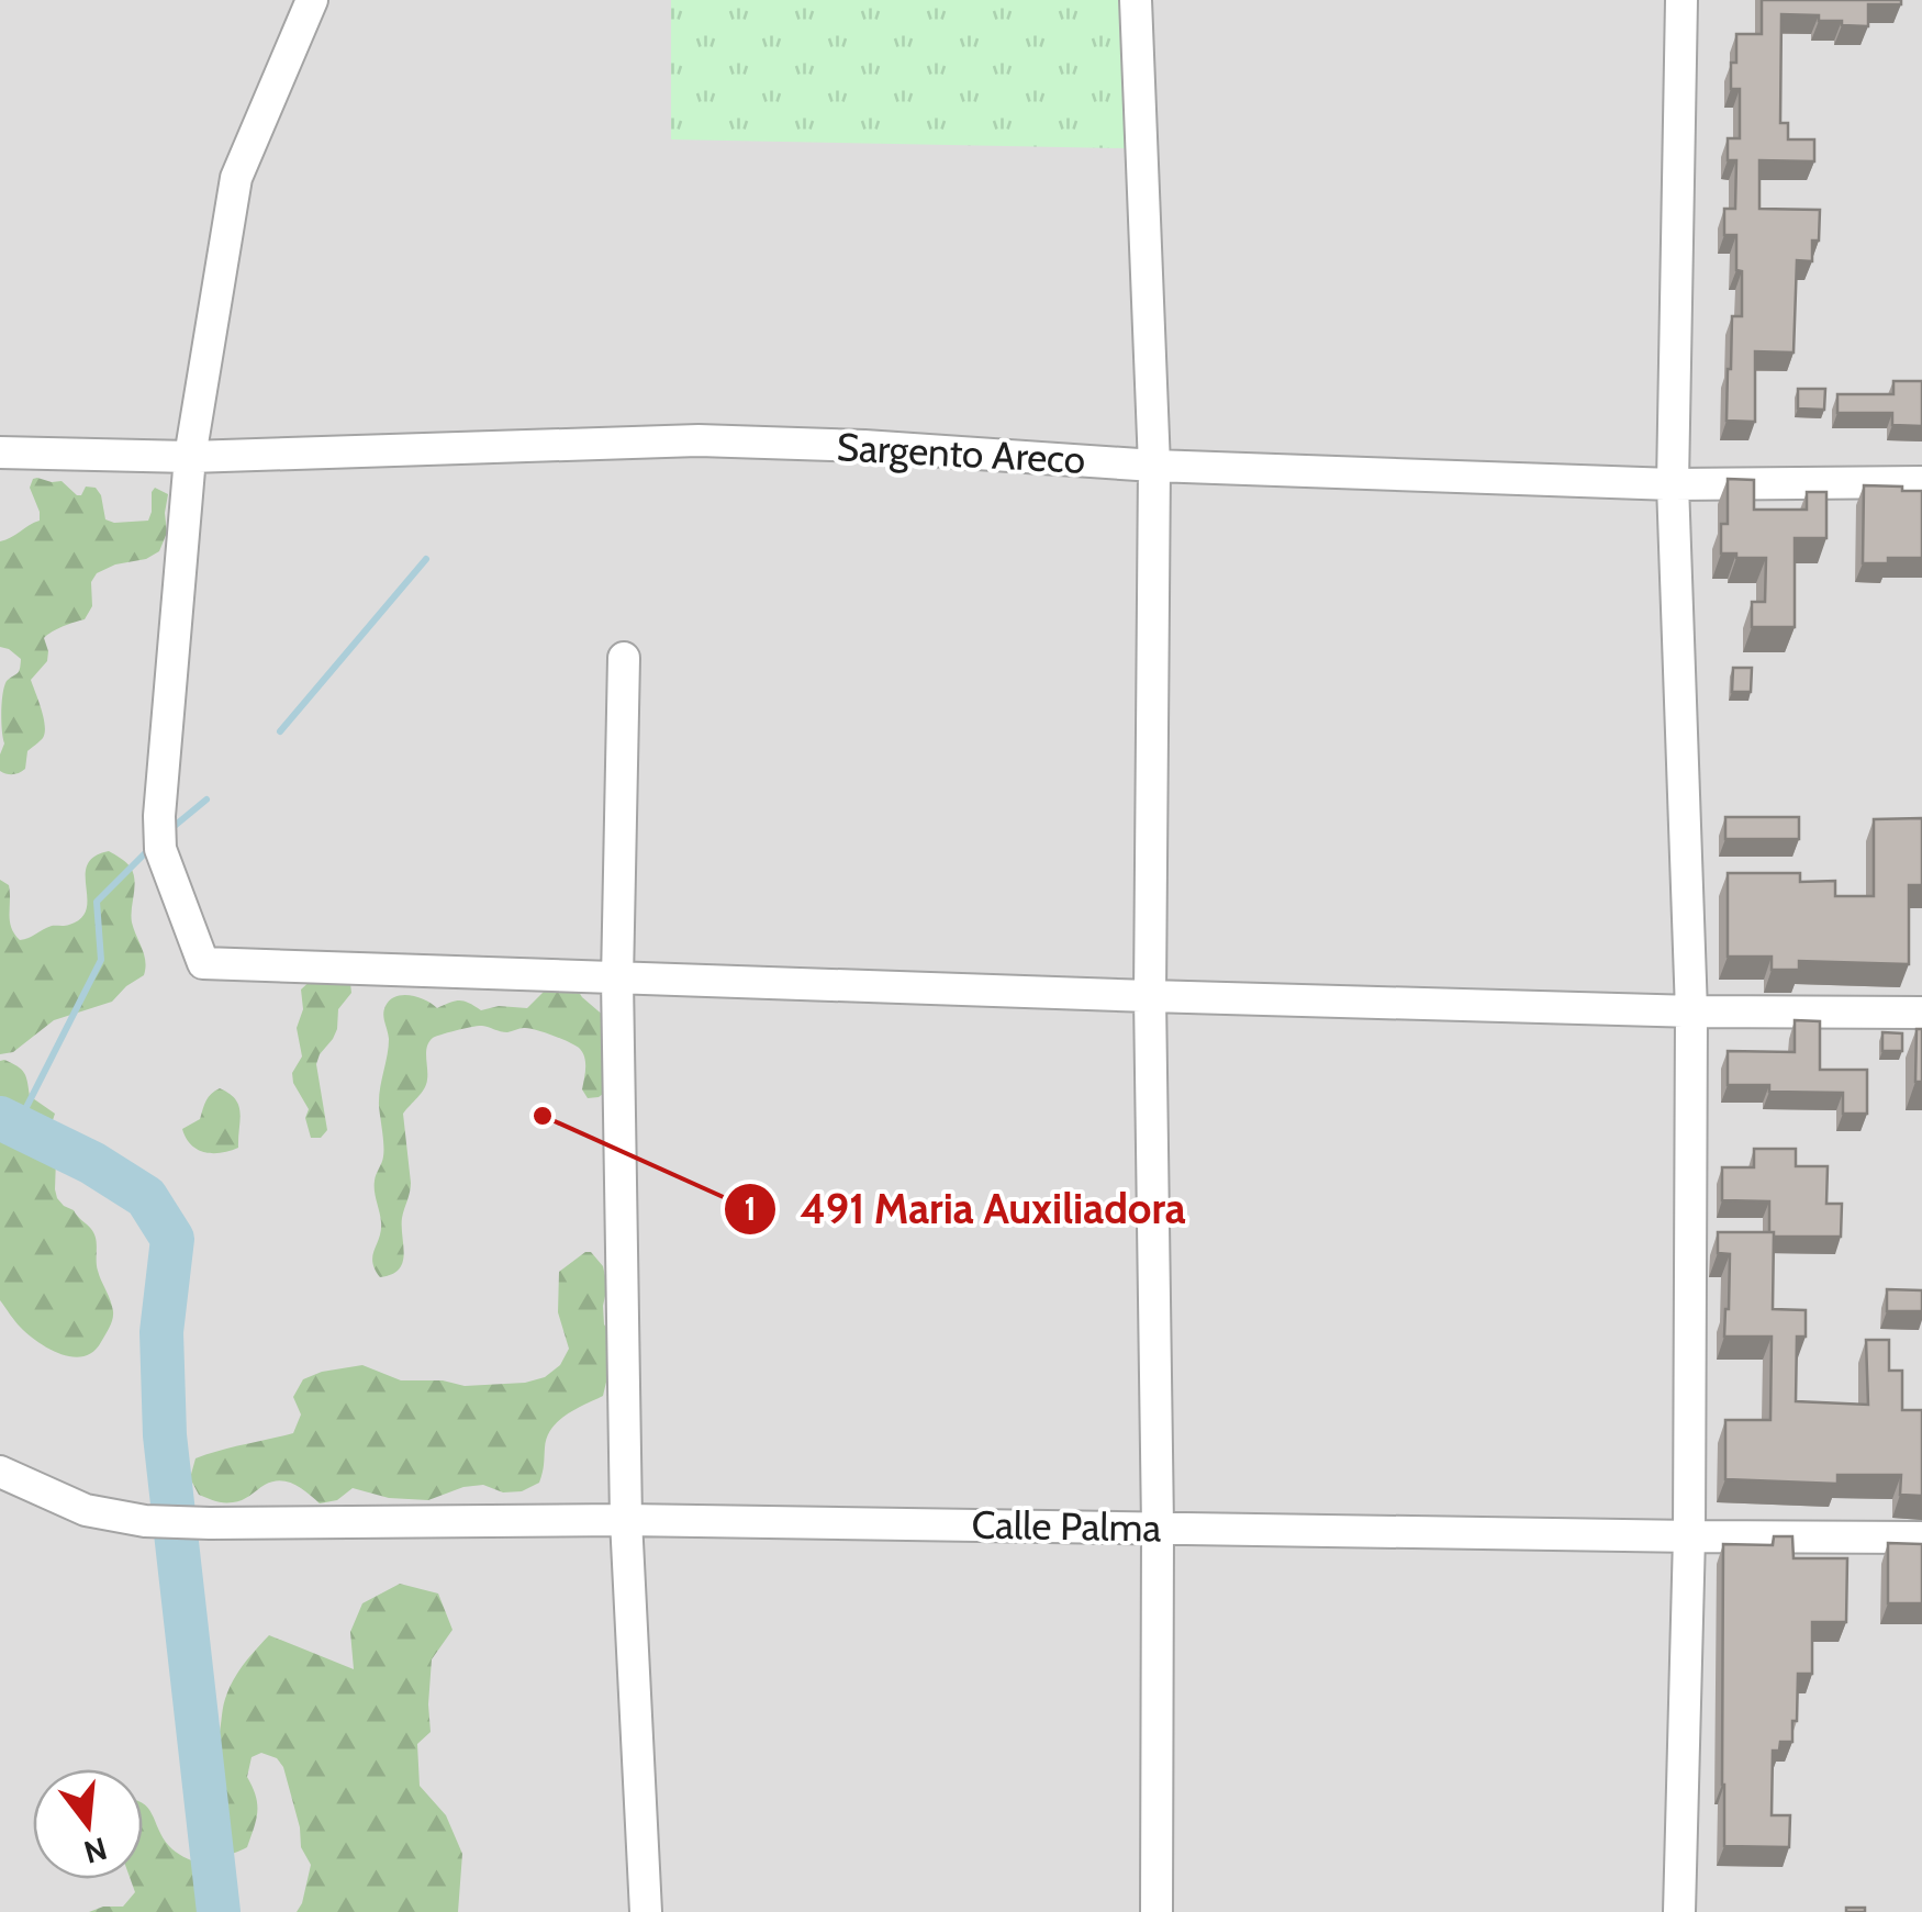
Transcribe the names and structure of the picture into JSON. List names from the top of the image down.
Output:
{
  "streets": {
    "street": ["Sargento Areco", "Calle Palma"]
  },
  "places": ["491 Maria Auxiliadora"],
  "north": "bottom"
}
